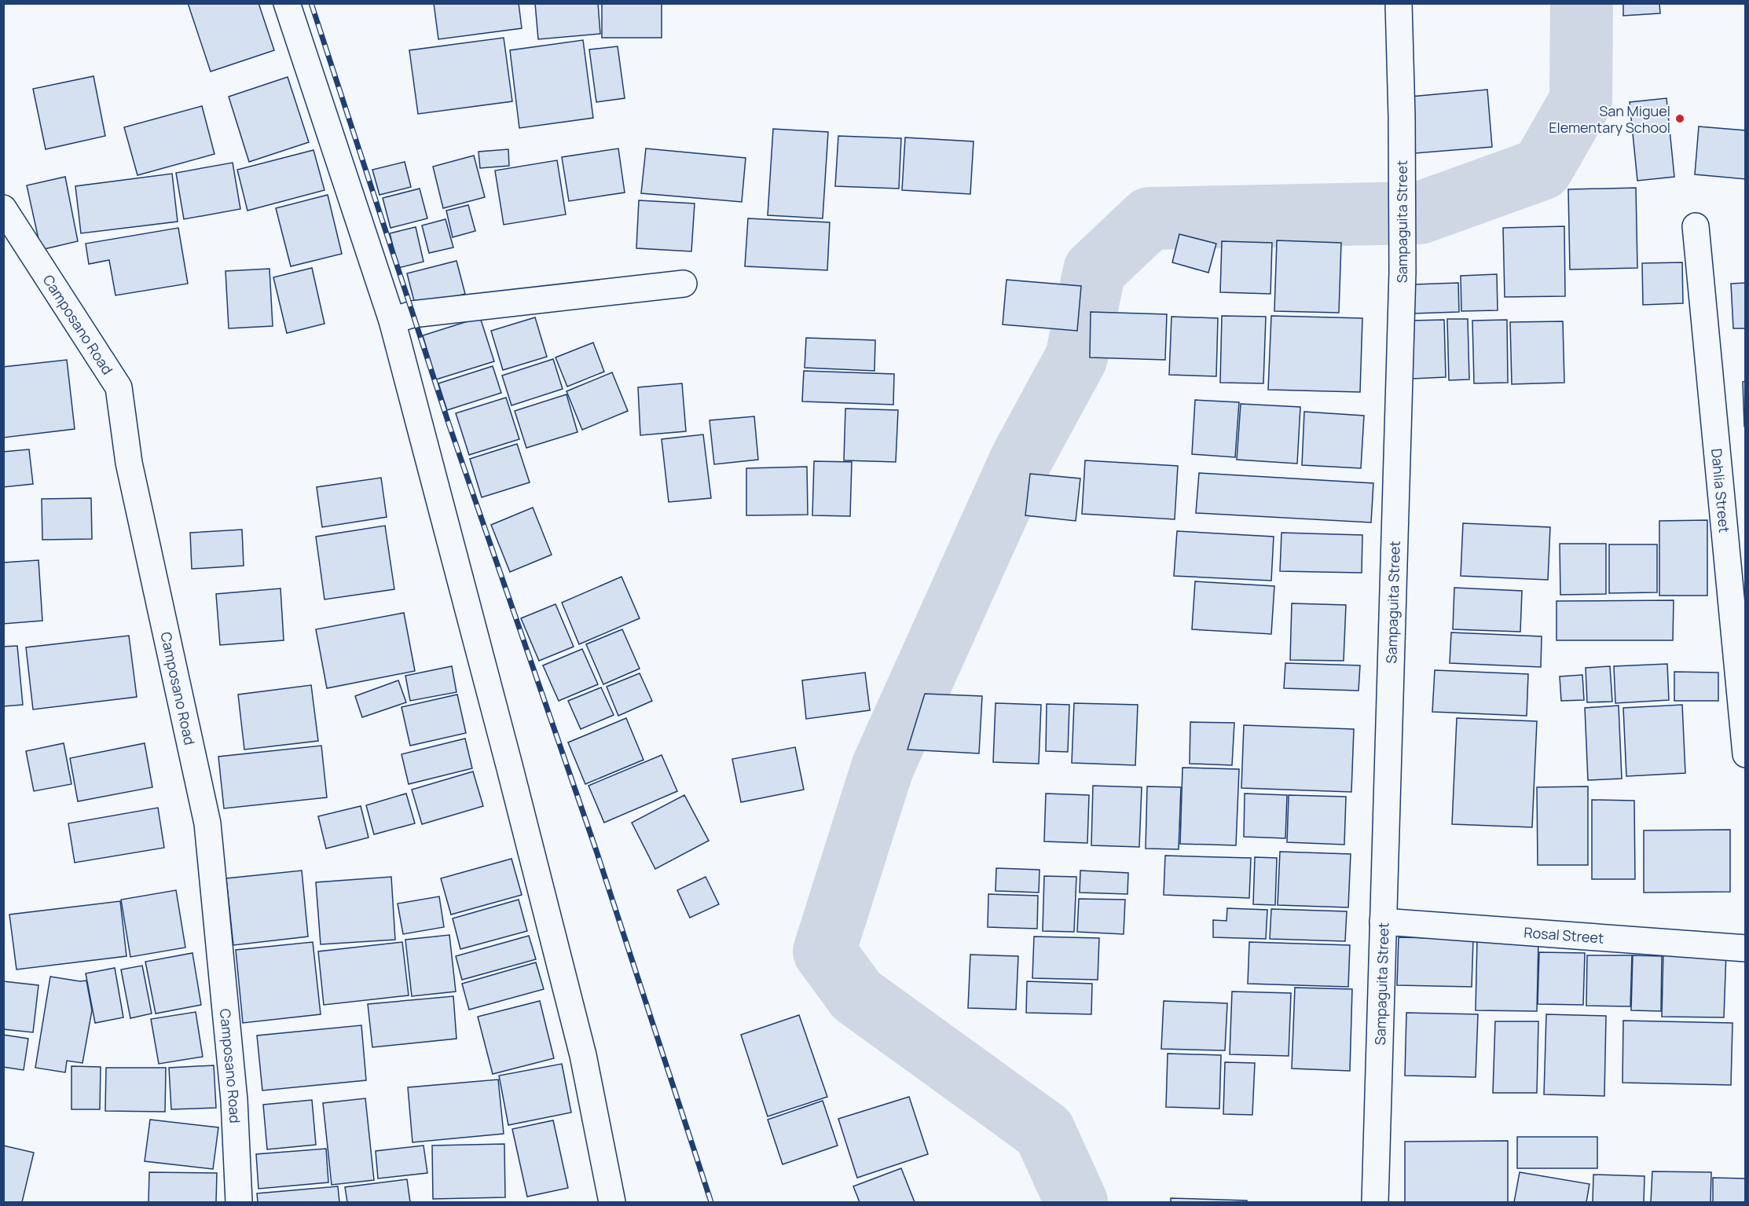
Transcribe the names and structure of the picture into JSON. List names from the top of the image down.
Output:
{
  "streets": {
    "street": [
      "Sampaguita Street",
      "Camposano Road",
      "Dahlia Street",
      "Rosal Street"
    ]
  },
  "crossings": [
    ["Sampaguita Street", "Rosal Street"]
  ],
  "places": ["San Miguel Elementary School"]
}
